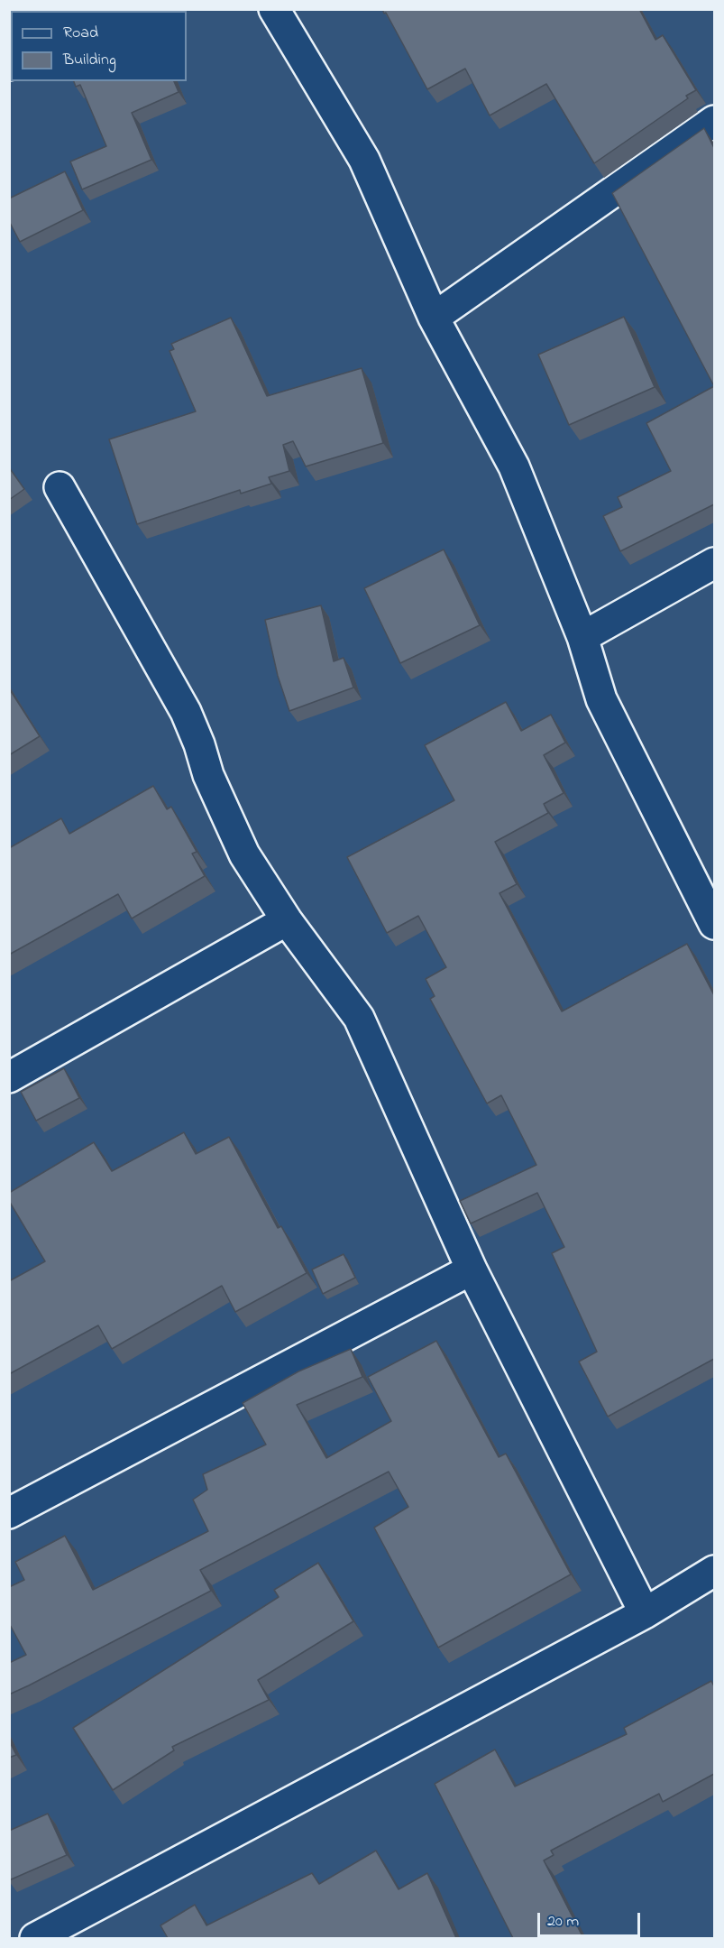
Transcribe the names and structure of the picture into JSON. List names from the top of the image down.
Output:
{
  "legend": ["Road", "Building"],
  "scale_bar": "20 m"
}
